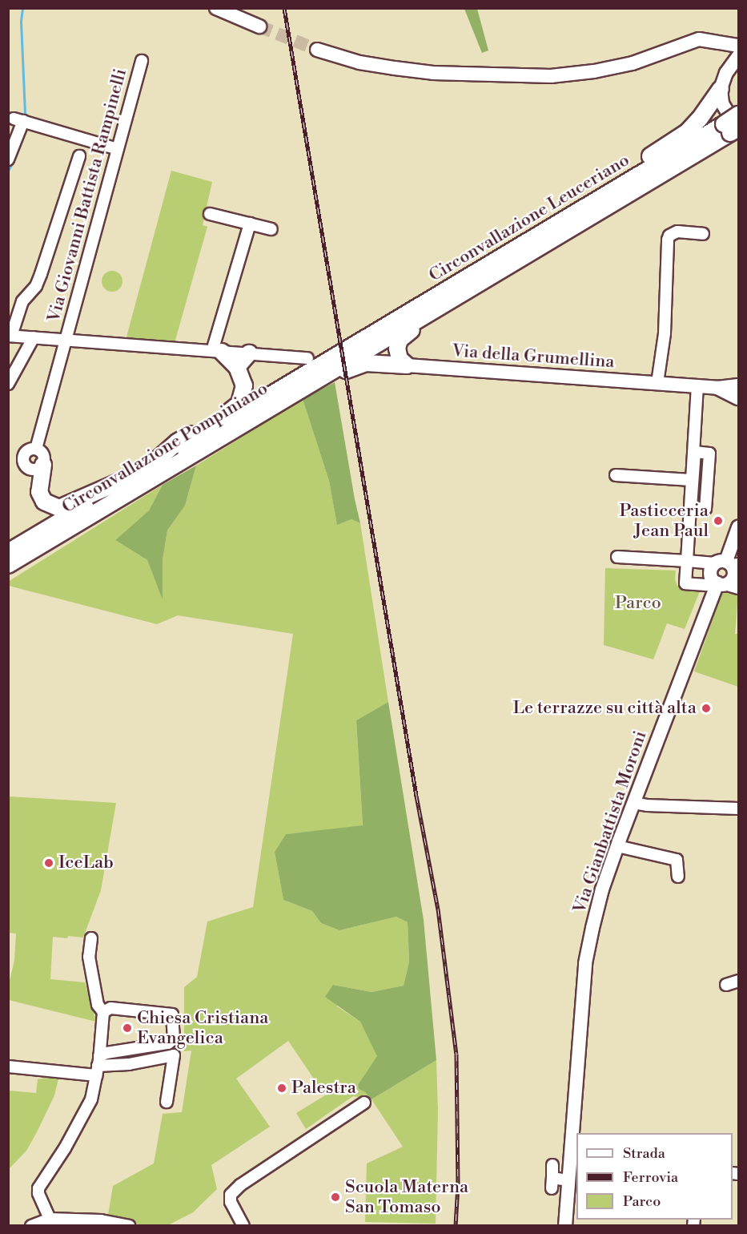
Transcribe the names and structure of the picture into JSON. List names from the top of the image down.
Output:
{
  "streets": {
    "highway": ["Circonvallazione Leuceriano", "Circonvallazione Pompiniano"],
    "main road": ["Via della Grumellina", "Via Gianbattista Moroni"],
    "street": ["Via Giovanni Battista Rampinelli"]
  },
  "crossings": [
    ["Circonvallazione Leuceriano", "Circonvallazione Pompiniano"]
  ],
  "parks": ["Parco"],
  "places": [
    "Pasticceria Jean Paul",
    "Le terrazze su città alta",
    "IceLab",
    "Chiesa Cristiana Evangelica",
    "Palestra",
    "Scuola Materna San Tomaso"
  ],
  "legend": ["Strada", "Ferrovia", "Parco"]
}
